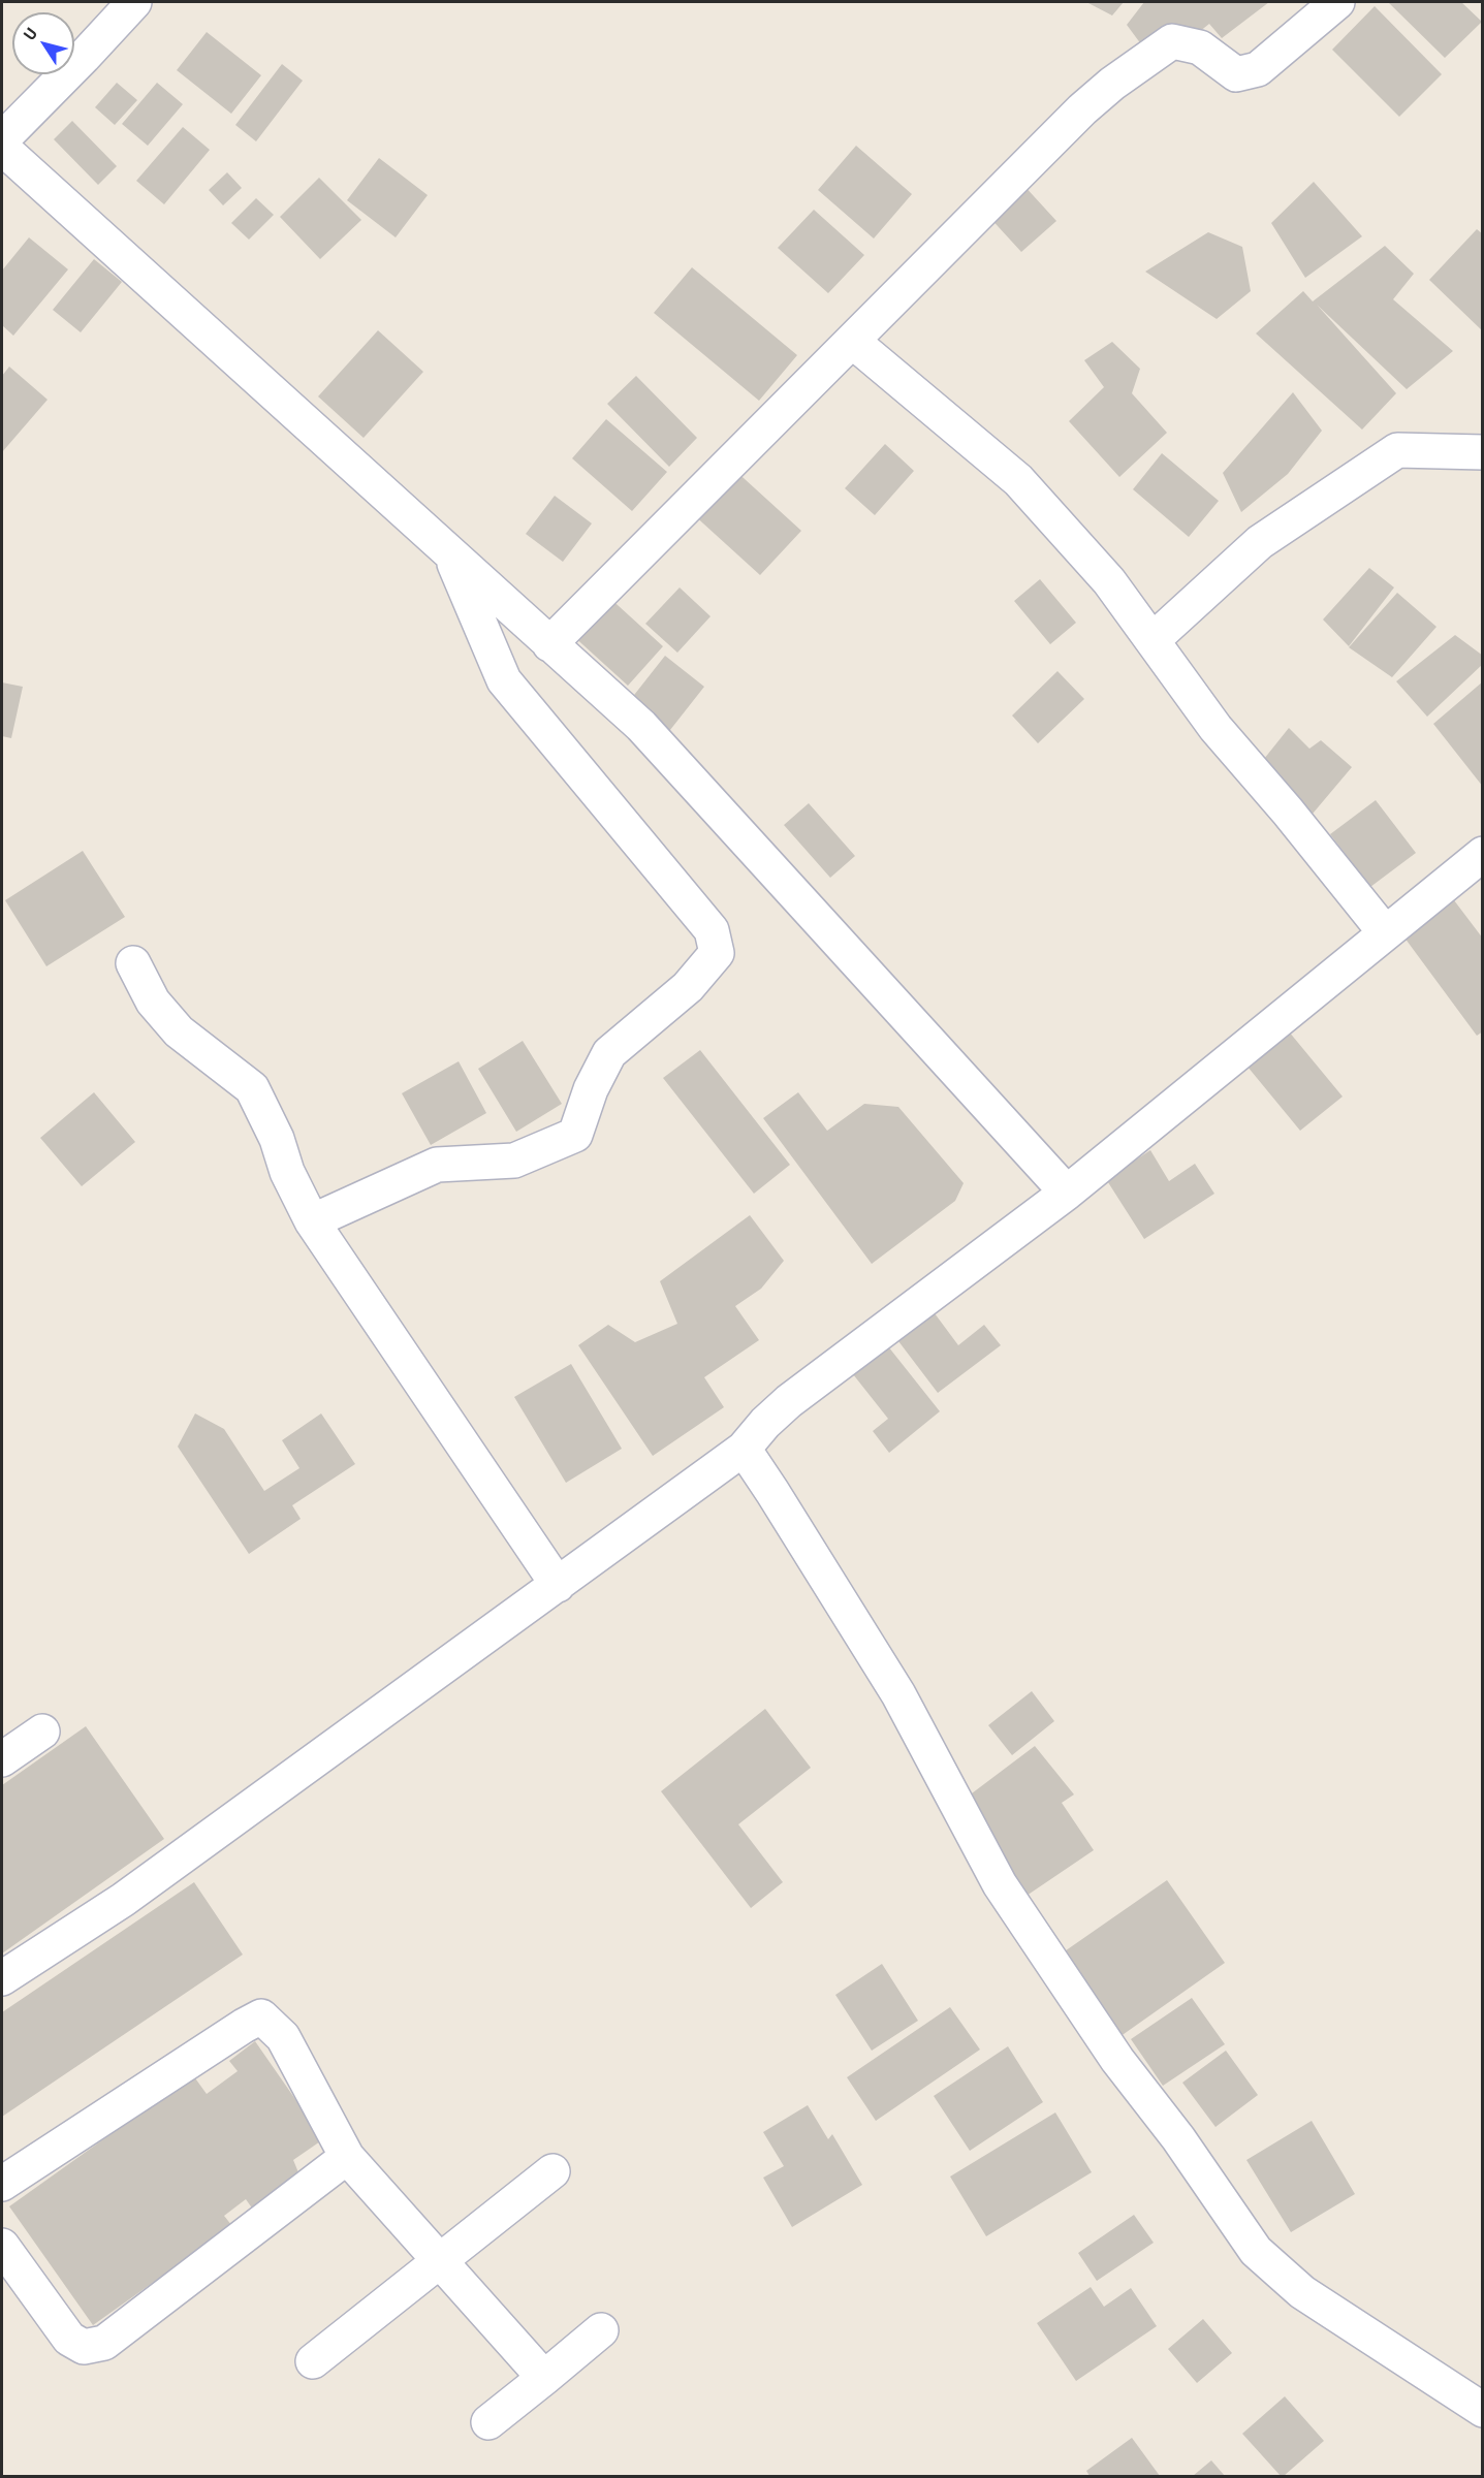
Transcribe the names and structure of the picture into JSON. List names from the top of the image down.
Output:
{
  "north": "top left"
}
